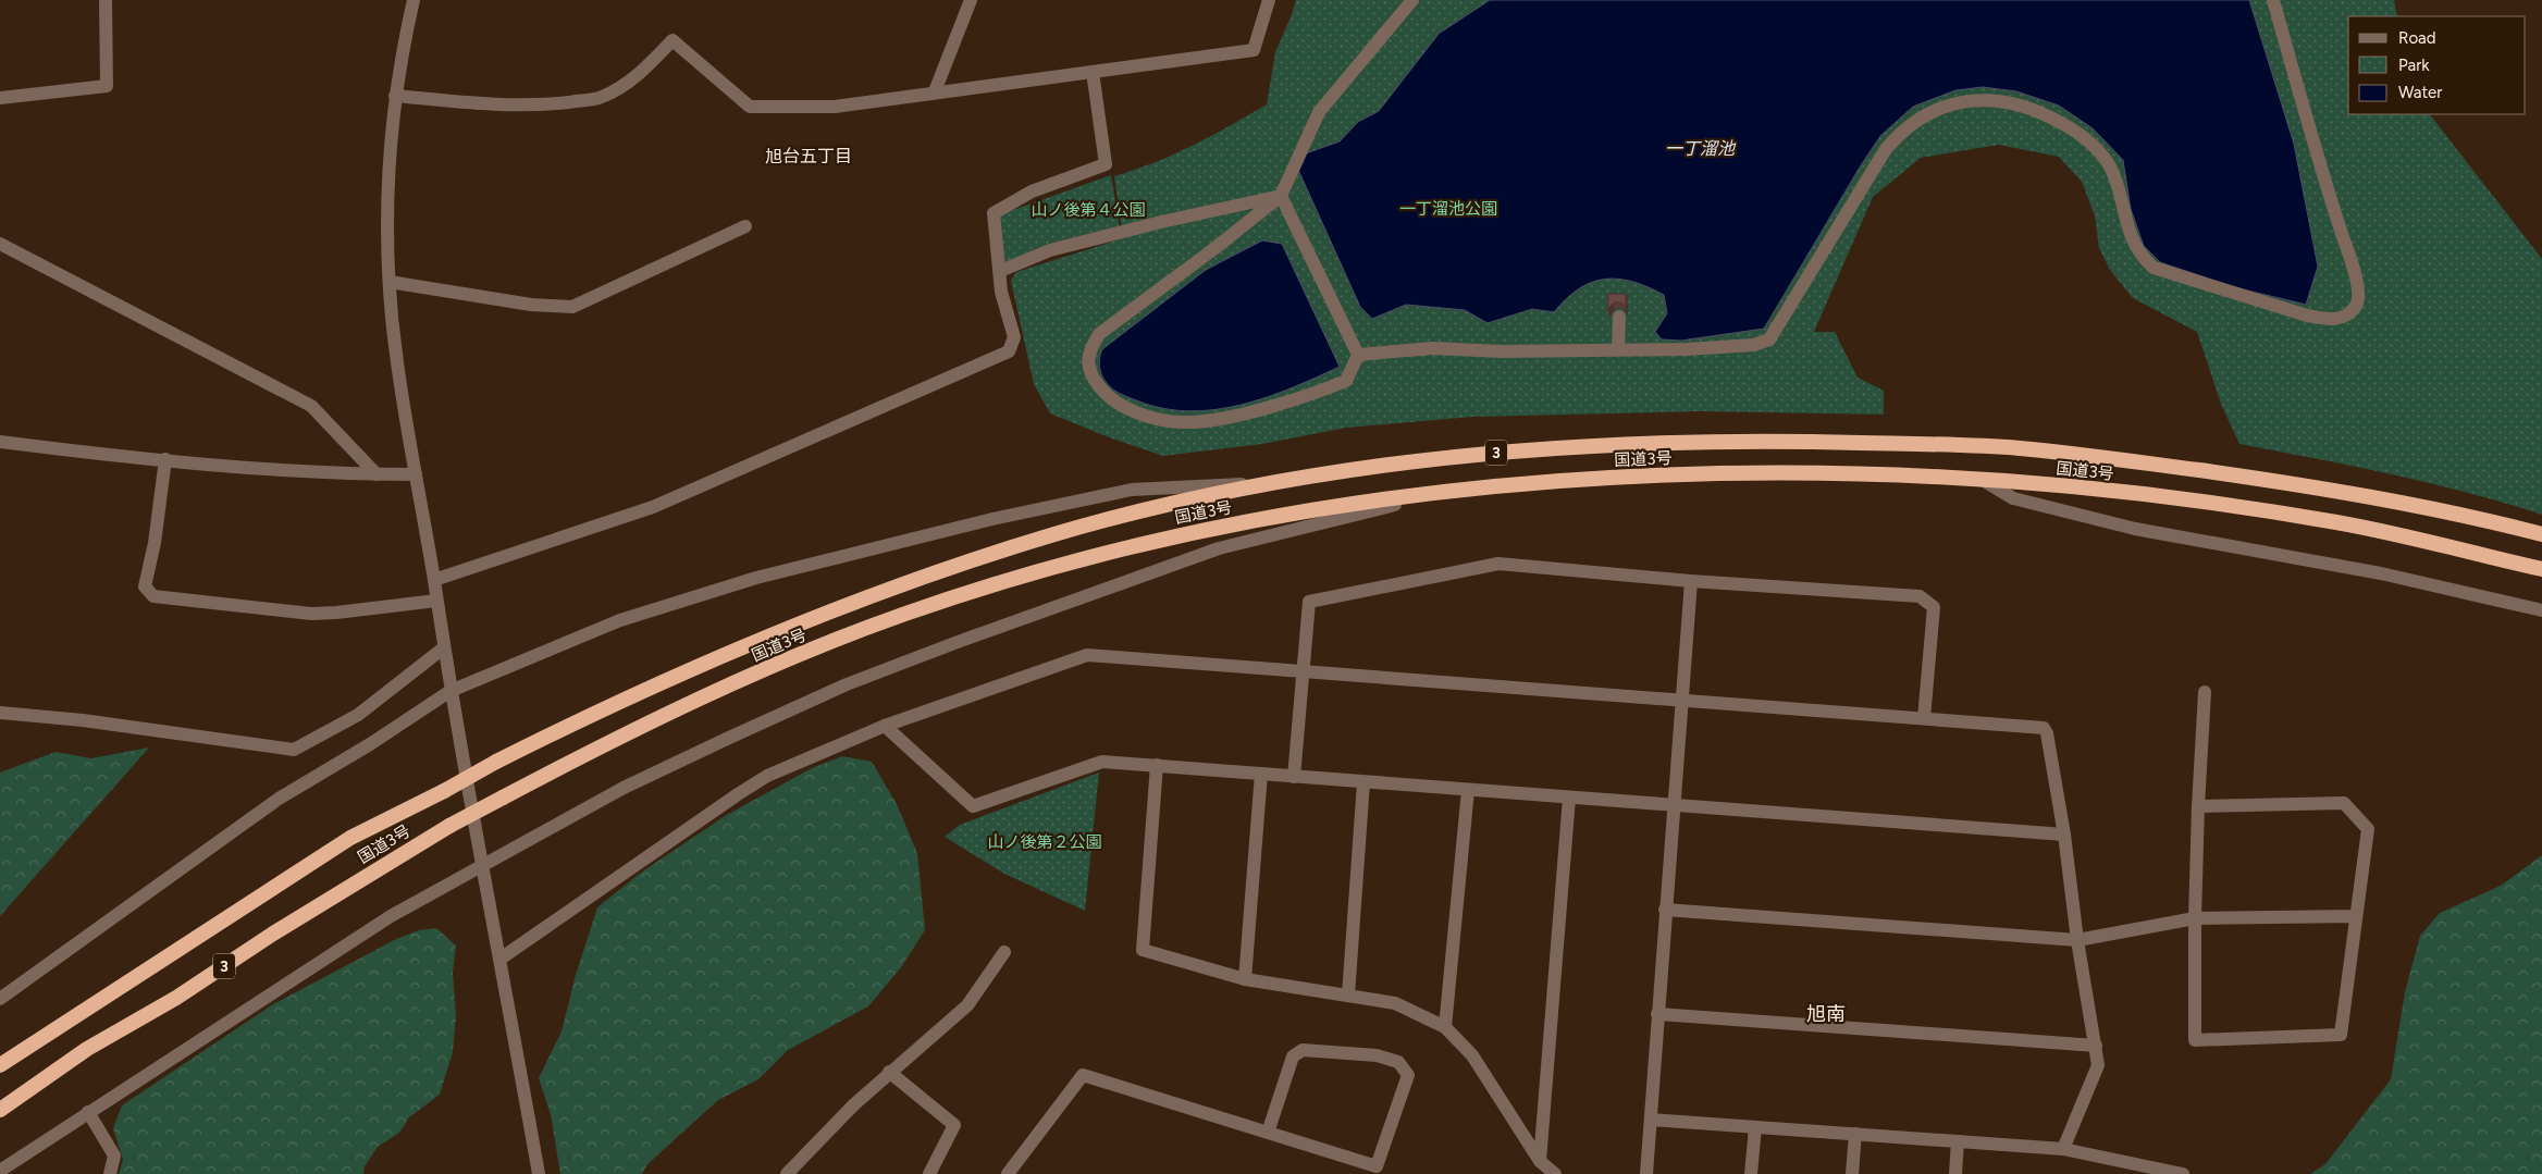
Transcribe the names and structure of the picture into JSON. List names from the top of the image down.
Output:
{
  "streets": {
    "highway": ["3", "国道3号"]
  },
  "districts": ["旭台五丁目", "旭南"],
  "water": ["一丁溜池"],
  "parks": ["一丁溜池公園", "山ノ後第４公園", "山ノ後第２公園"],
  "legend": ["Road", "Park", "Water"]
}
